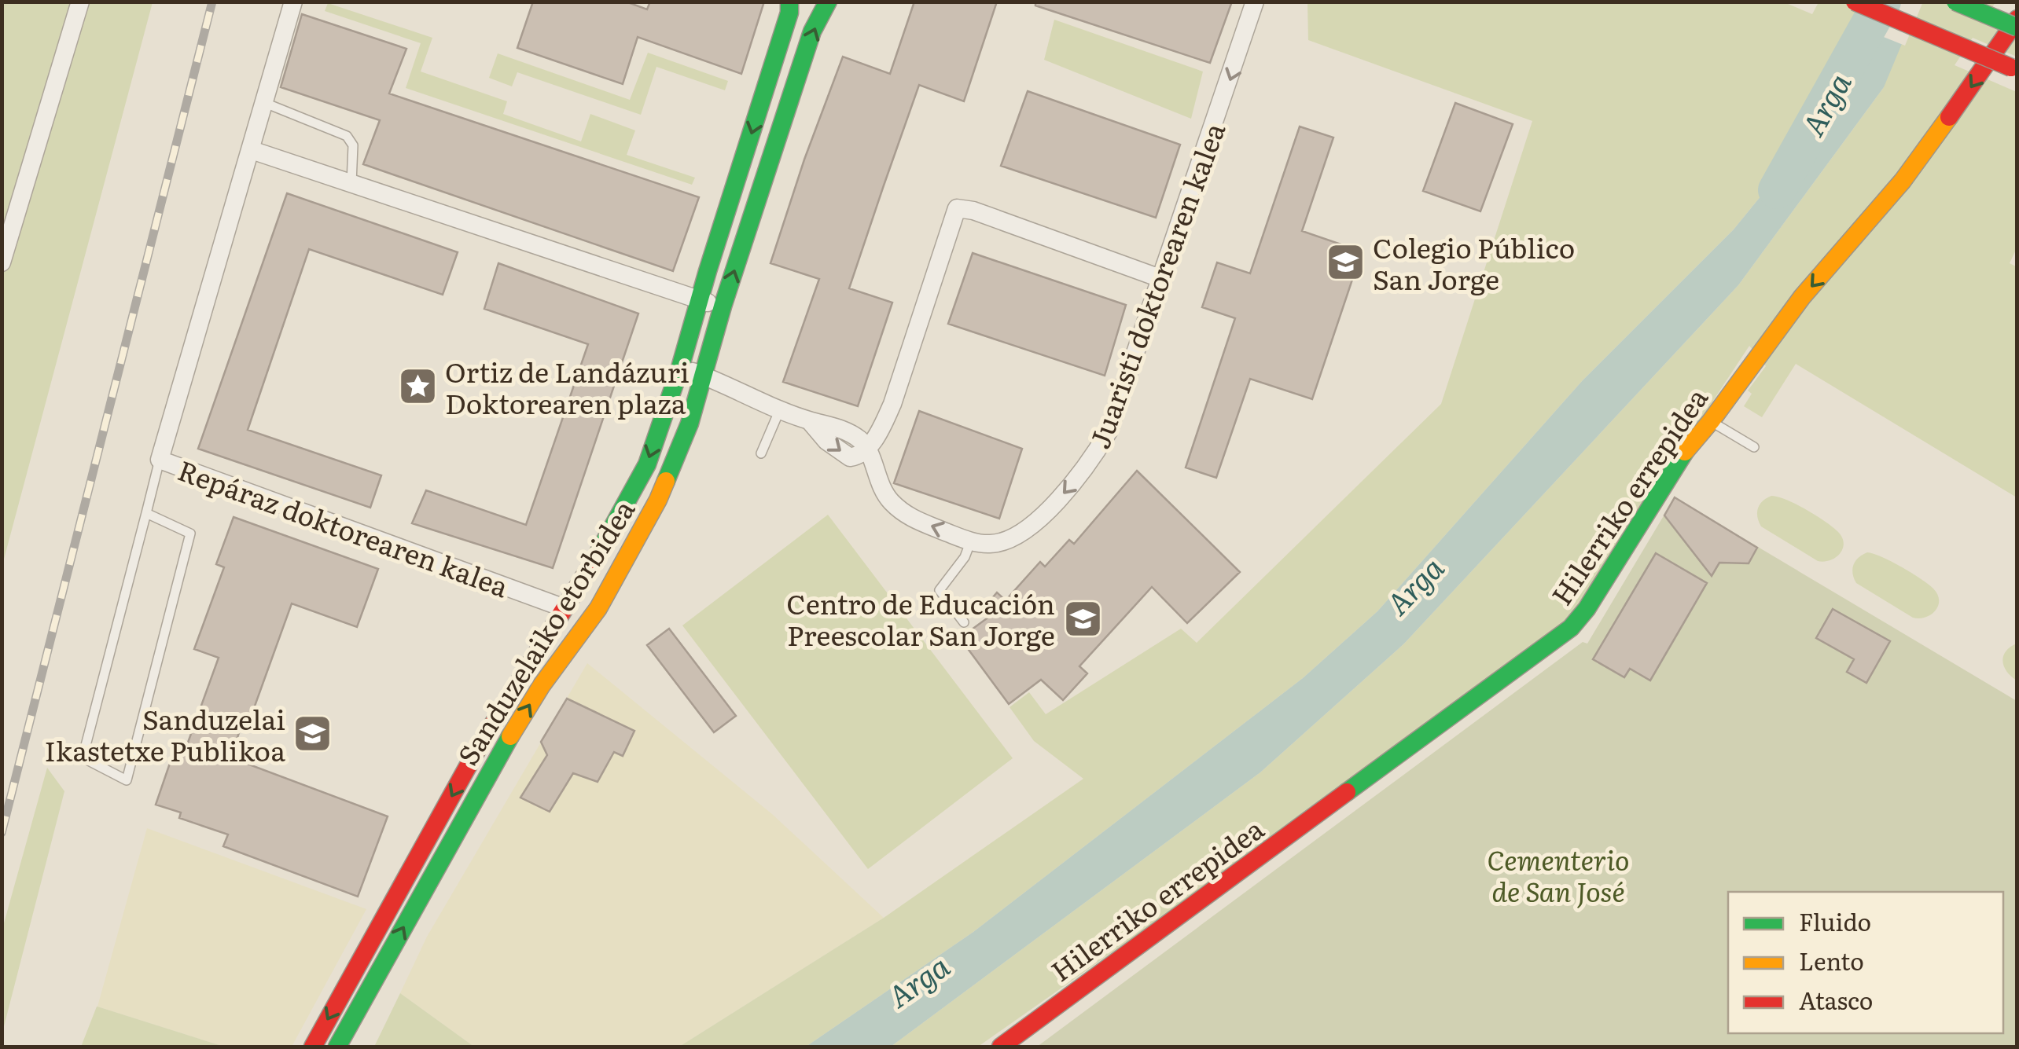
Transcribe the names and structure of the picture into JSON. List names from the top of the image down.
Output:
{
  "streets": {
    "main road": ["Hilerriko errepidea", "Sanduzelaiko etorbidea"],
    "street": ["Juaristi doktorearen kalea", "Repáraz doktorearen kalea"]
  },
  "crossings": [
    ["Repáraz doktorearen kalea", "Sanduzelaiko etorbidea"]
  ],
  "one_way": ["Juaristi doktorearen kalea"],
  "water": ["Arga"],
  "parks": ["Cementerio de San José"],
  "places": {
    "school or university": ["Colegio Público San Jorge", "Centro de Educación Preescolar San Jorge", "Sanduzelai Ikastetxe Publikoa"],
    "place": ["Ortiz de Landázuri Doktorearen plaza"]
  },
  "legend": ["Fluido", "Lento", "Atasco"]
}
